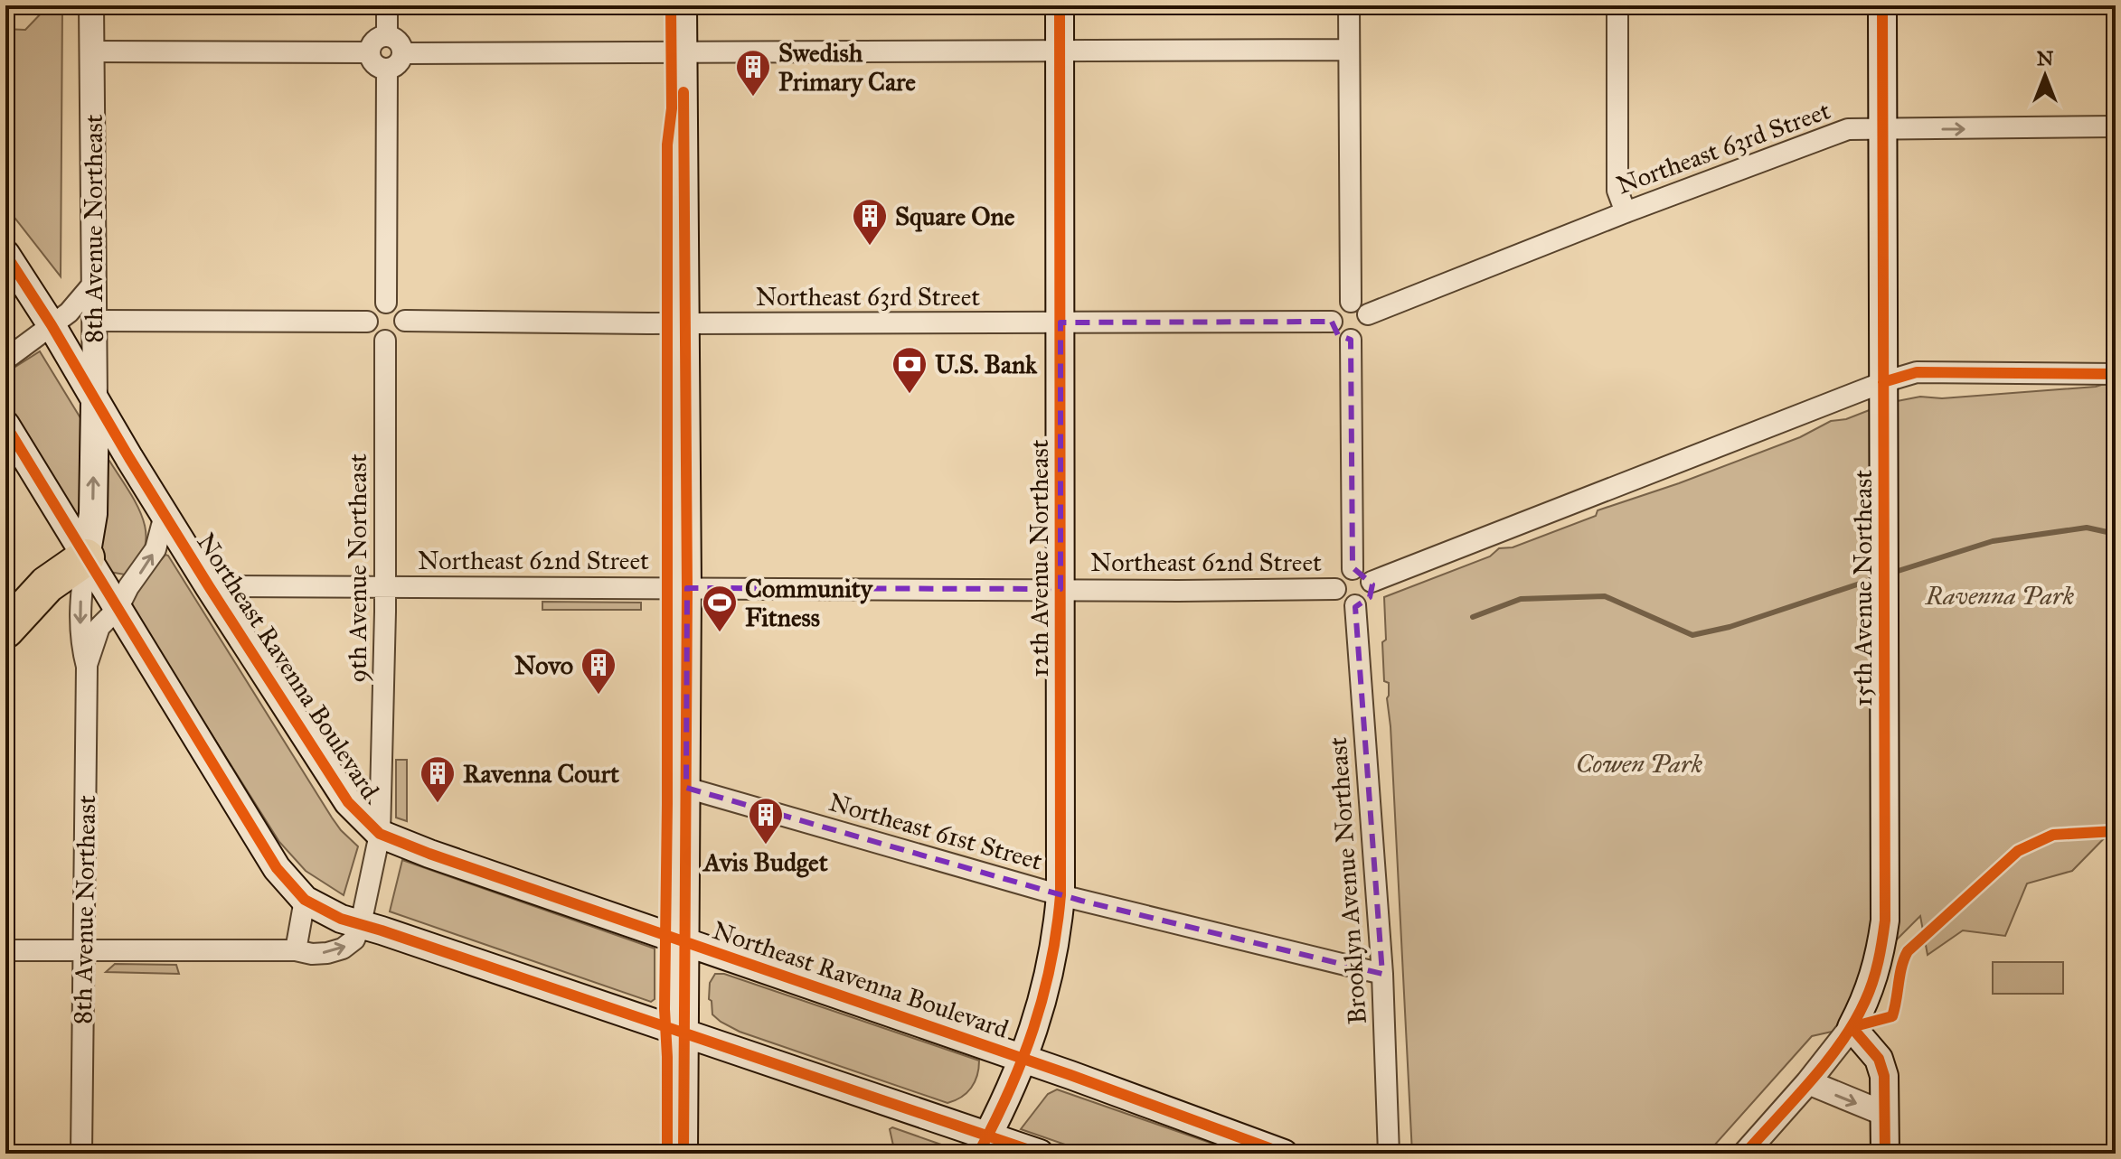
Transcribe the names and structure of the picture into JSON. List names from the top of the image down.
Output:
{
  "streets": {
    "main road": [
      "8th Avenue Northeast",
      "12th Avenue Northeast",
      "15th Avenue Northeast",
      "Northeast Ravenna Boulevard"
    ],
    "street": [
      "Northeast 63rd Street",
      "Northeast 62nd Street",
      "9th Avenue Northeast",
      "Northeast 61st Street",
      "Brooklyn Avenue Northeast"
    ]
  },
  "crossings": [
    ["Northeast 63rd Street", "12th Avenue Northeast"],
    ["Northeast 63rd Street", "9th Avenue Northeast"],
    ["Northeast 63rd Street", "15th Avenue Northeast"],
    ["8th Avenue Northeast", "Northeast Ravenna Boulevard"],
    ["12th Avenue Northeast", "Northeast 62nd Street"],
    ["12th Avenue Northeast", "Northeast Ravenna Boulevard"],
    ["12th Avenue Northeast", "Northeast 61st Street"],
    ["Northeast 62nd Street", "9th Avenue Northeast"],
    ["Northeast 62nd Street", "Northeast Ravenna Boulevard"],
    ["Northeast 62nd Street", "Brooklyn Avenue Northeast"],
    ["9th Avenue Northeast", "Northeast Ravenna Boulevard"],
    ["Northeast 61st Street", "Brooklyn Avenue Northeast"]
  ],
  "parks": ["Ravenna Park", "Cowen Park"],
  "places": {
    "building": [
      "Swedish Primary Care",
      "Square One",
      "Novo",
      "Ravenna Court",
      "Avis Budget"
    ],
    "bank": ["U.S. Bank"],
    "sports": ["Community Fitness"]
  },
  "north": "top"
}
